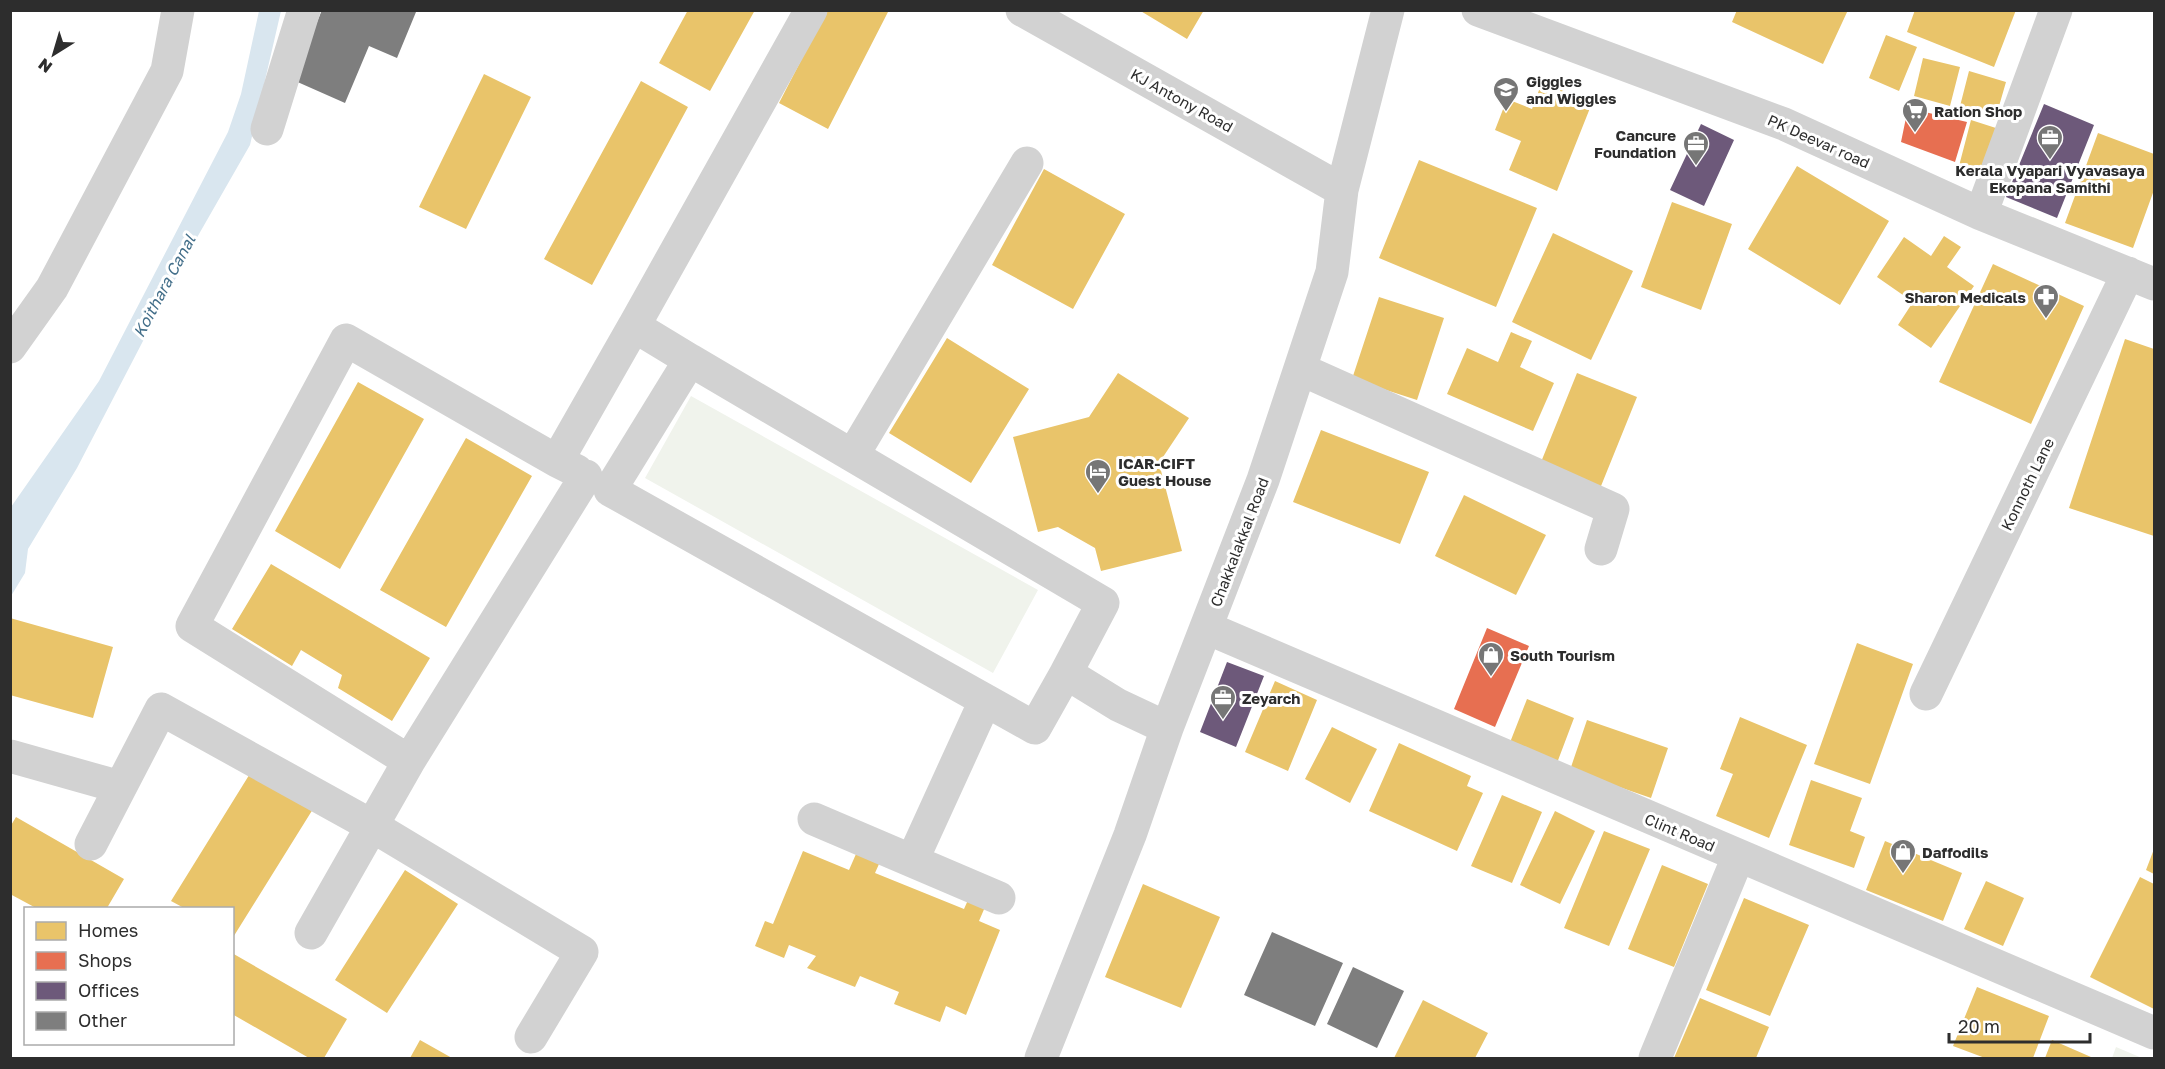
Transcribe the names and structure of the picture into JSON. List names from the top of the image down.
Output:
{
  "streets": {
    "street": [
      "KJ Antony Road",
      "PK Deevar road",
      "Konnoth Lane",
      "Chakkalakkal Road",
      "Clint Road"
    ]
  },
  "crossings": [
    ["KJ Antony Road", "Chakkalakkal Road"],
    ["PK Deevar road", "Konnoth Lane"],
    ["Chakkalakkal Road", "Clint Road"]
  ],
  "water": ["Koithara Canal"],
  "places": {
    "school or university": ["Giggles and Wiggles"],
    "supermarket": ["Ration Shop"],
    "office": ["Kerala Vyapari Vyavasaya Ekopana Samithi", "Cancure Foundation", "Zeyarch"],
    "pharmacy": ["Sharon Medicals"],
    "hotel": ["ICAR-CIFT Guest House"],
    "shop": ["South Tourism", "Daffodils"]
  },
  "legend": [
    "Homes",
    "Shops",
    "Offices",
    "Other"
  ],
  "scale_bar": "20 m",
  "north": "bottom left"
}
